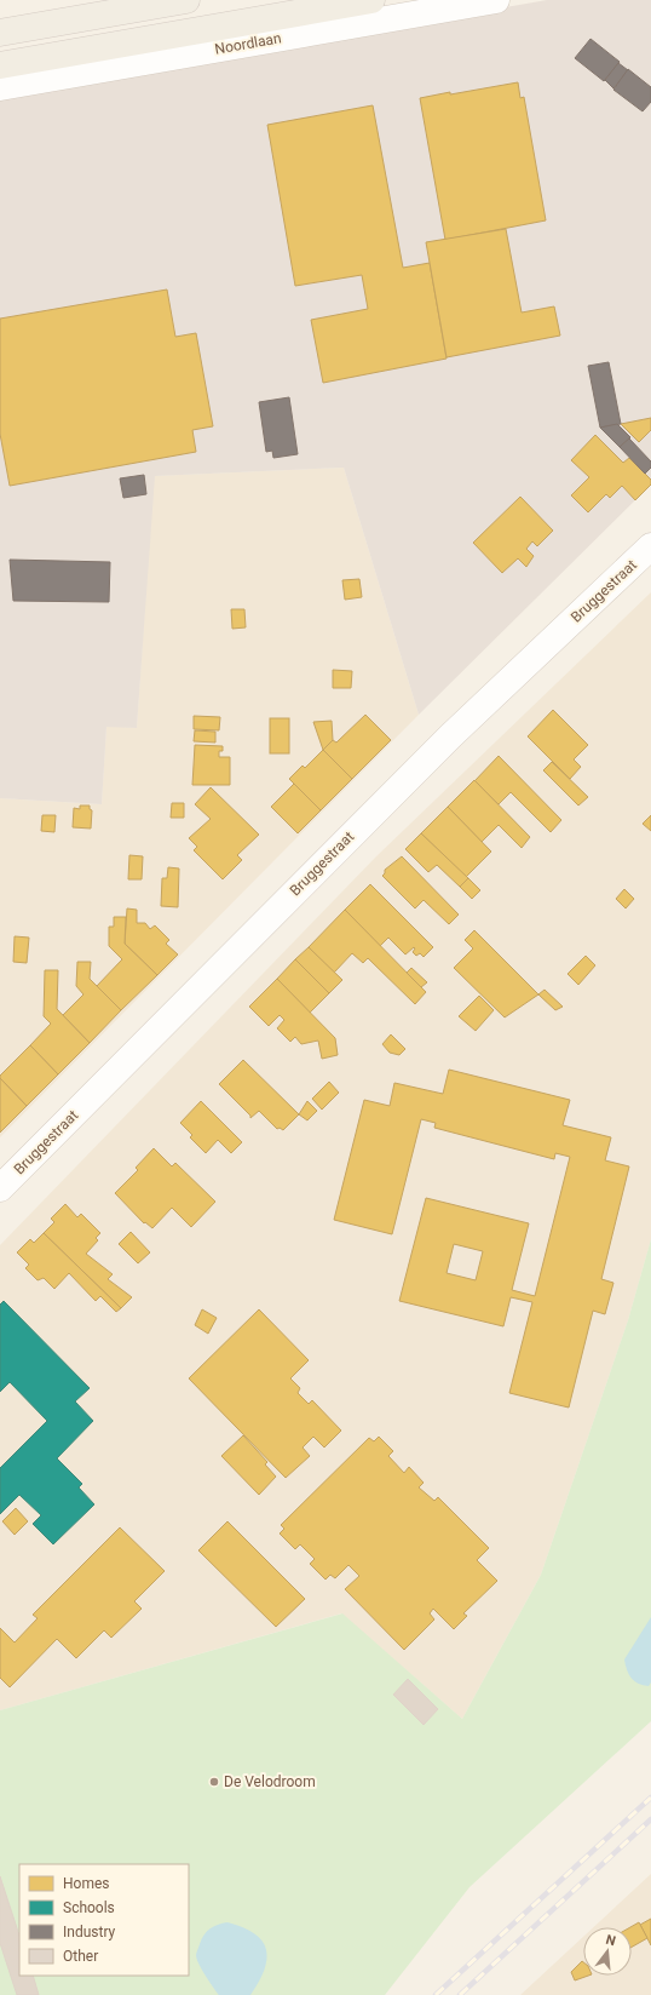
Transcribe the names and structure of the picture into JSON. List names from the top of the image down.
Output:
{
  "streets": {
    "main road": ["Noordlaan"],
    "street": ["Bruggestraat"]
  },
  "places": ["De Velodroom"],
  "legend": [
    "Homes",
    "Schools",
    "Industry",
    "Other"
  ],
  "north": "top"
}
